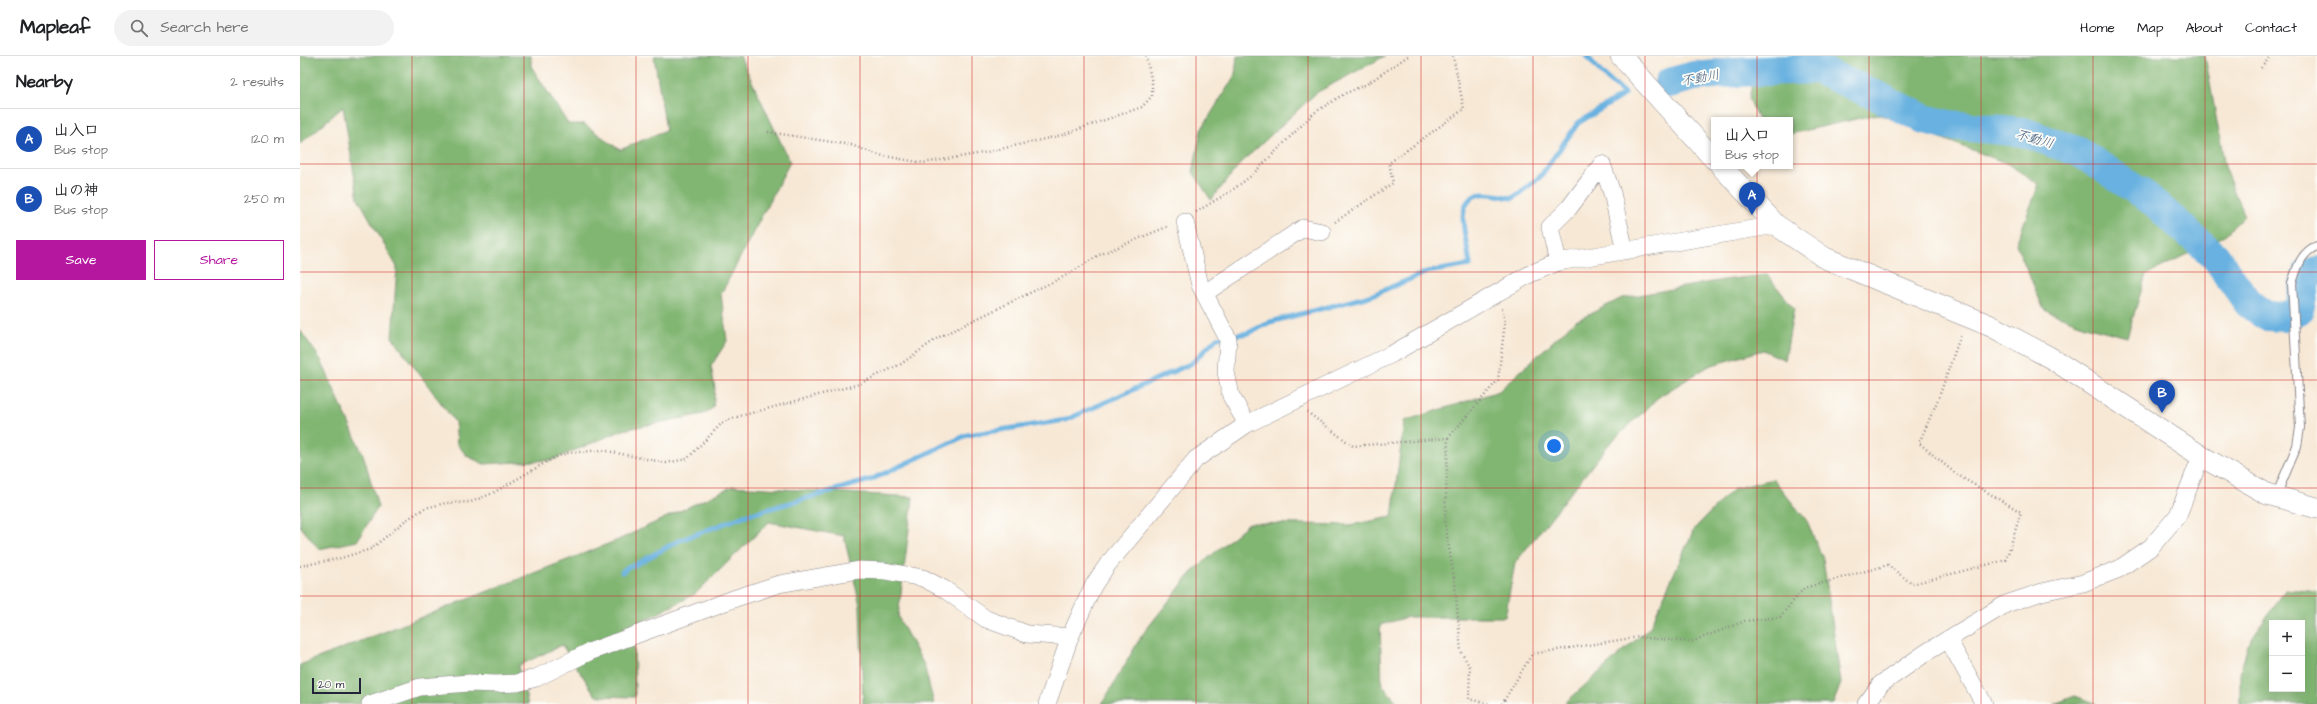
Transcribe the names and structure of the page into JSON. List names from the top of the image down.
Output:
{
  "water": ["不動川"],
  "scale_bar": "20 m",
  "page": {
    "header": "Mapleaf",
    "search": "Search here",
    "nav": [
      "Home",
      "Map",
      "About",
      "Contact"
    ],
    "heading": ["Nearby", "2 results"],
    "list": [
      {
        "mark": "A",
        "name": "山入口",
        "note": "Bus stop",
        "value": "120 m"
      },
      {
        "mark": "B",
        "name": "山の神",
        "note": "Bus stop",
        "value": "250 m"
      }
    ],
    "popup": ["山入口", "Bus stop"],
    "pins": ["A", "B"],
    "buttons": ["Save", "Share"],
    "map_buttons": ["+", "−"],
    "scale": "20 m"
  }
}
